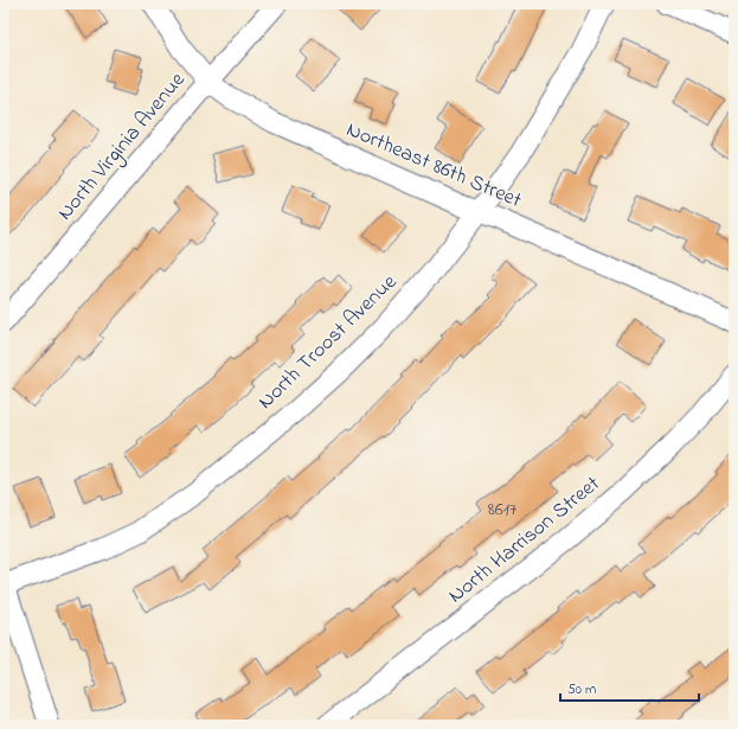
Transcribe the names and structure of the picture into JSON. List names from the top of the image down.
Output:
{
  "streets": {
    "street": [
      "North Virginia Avenue",
      "Northeast 86th Street",
      "North Troost Avenue",
      "North Harrison Street"
    ]
  },
  "crossings": [
    ["North Virginia Avenue", "Northeast 86th Street"],
    ["Northeast 86th Street", "North Troost Avenue"]
  ],
  "house_numbers": ["8617"],
  "scale_bar": "50 m"
}
